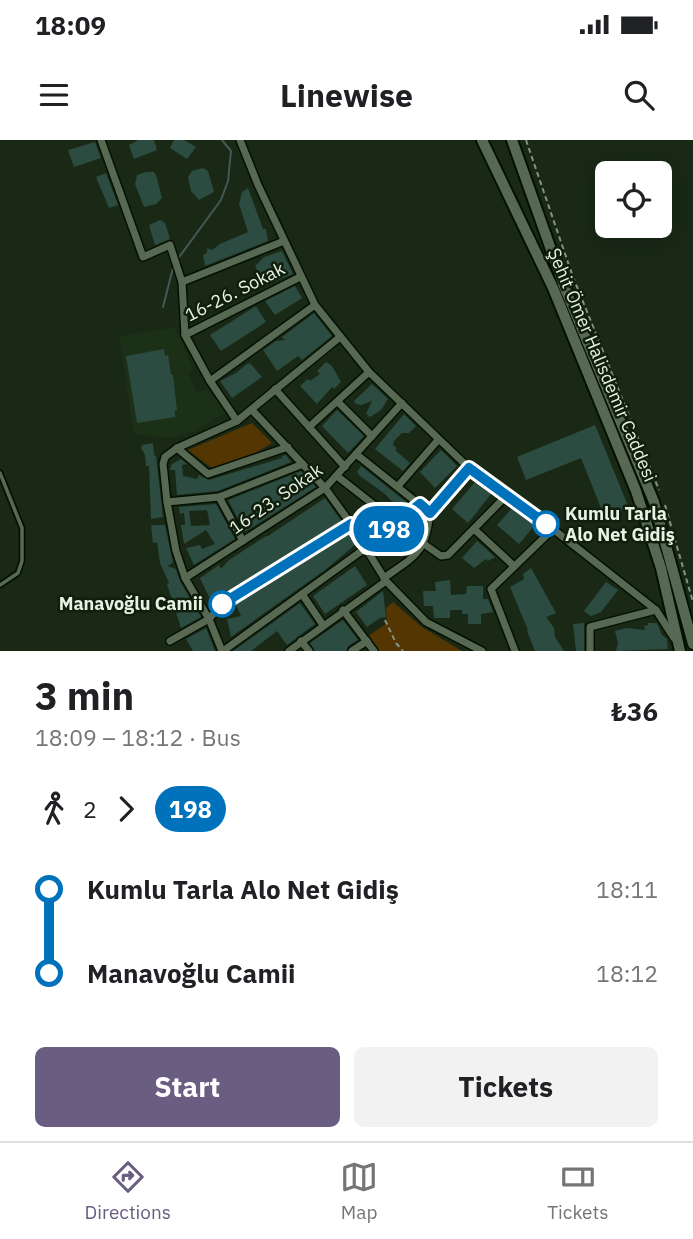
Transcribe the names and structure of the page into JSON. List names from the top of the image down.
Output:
{
  "streets": {
    "main road": ["Şehit Ömer Halisdemir Caddesi"],
    "street": ["16-26. Sokak", "16-23. Sokak"]
  },
  "places": ["Kumlu Tarla Alo Net Gidiş", "Manavoğlu Camii"],
  "lines": ["bus line 198"],
  "page": {
    "status": "18:09",
    "header": "Linewise",
    "on_map": "198",
    "heading": ["3 min", "18:09 – 18:12 · Bus", "₺36"],
    "legs": ["2", "198"],
    "list": [
      {
        "name": "Kumlu Tarla Alo Net Gidiş",
        "value": "18:11"
      },
      {
        "name": "Manavoğlu Camii",
        "value": "18:12"
      }
    ],
    "buttons": ["Start", "Tickets"],
    "tabs": ["Directions", "Map", "Tickets"]
  }
}
